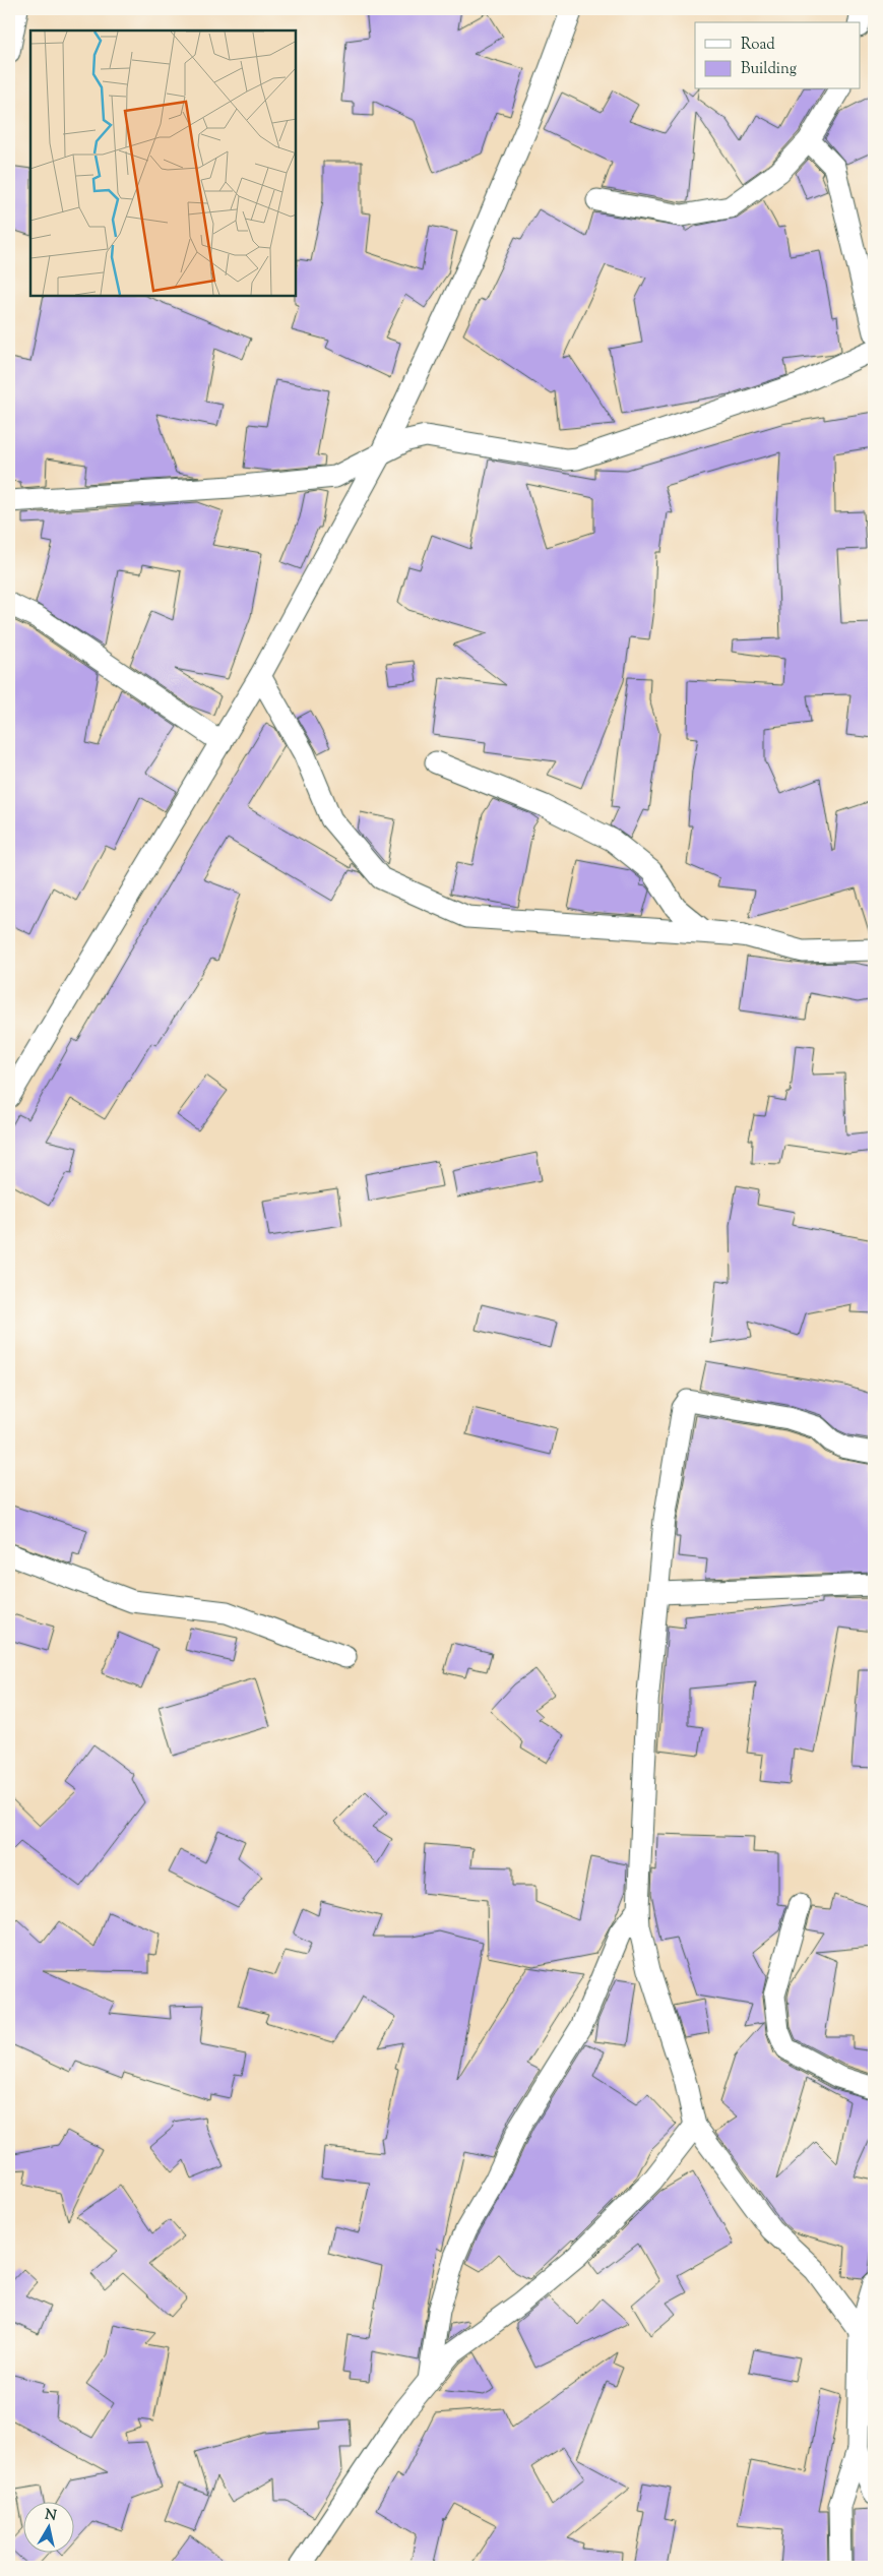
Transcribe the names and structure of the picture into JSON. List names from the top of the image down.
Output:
{
  "legend": ["Road", "Building"],
  "north": "top"
}
